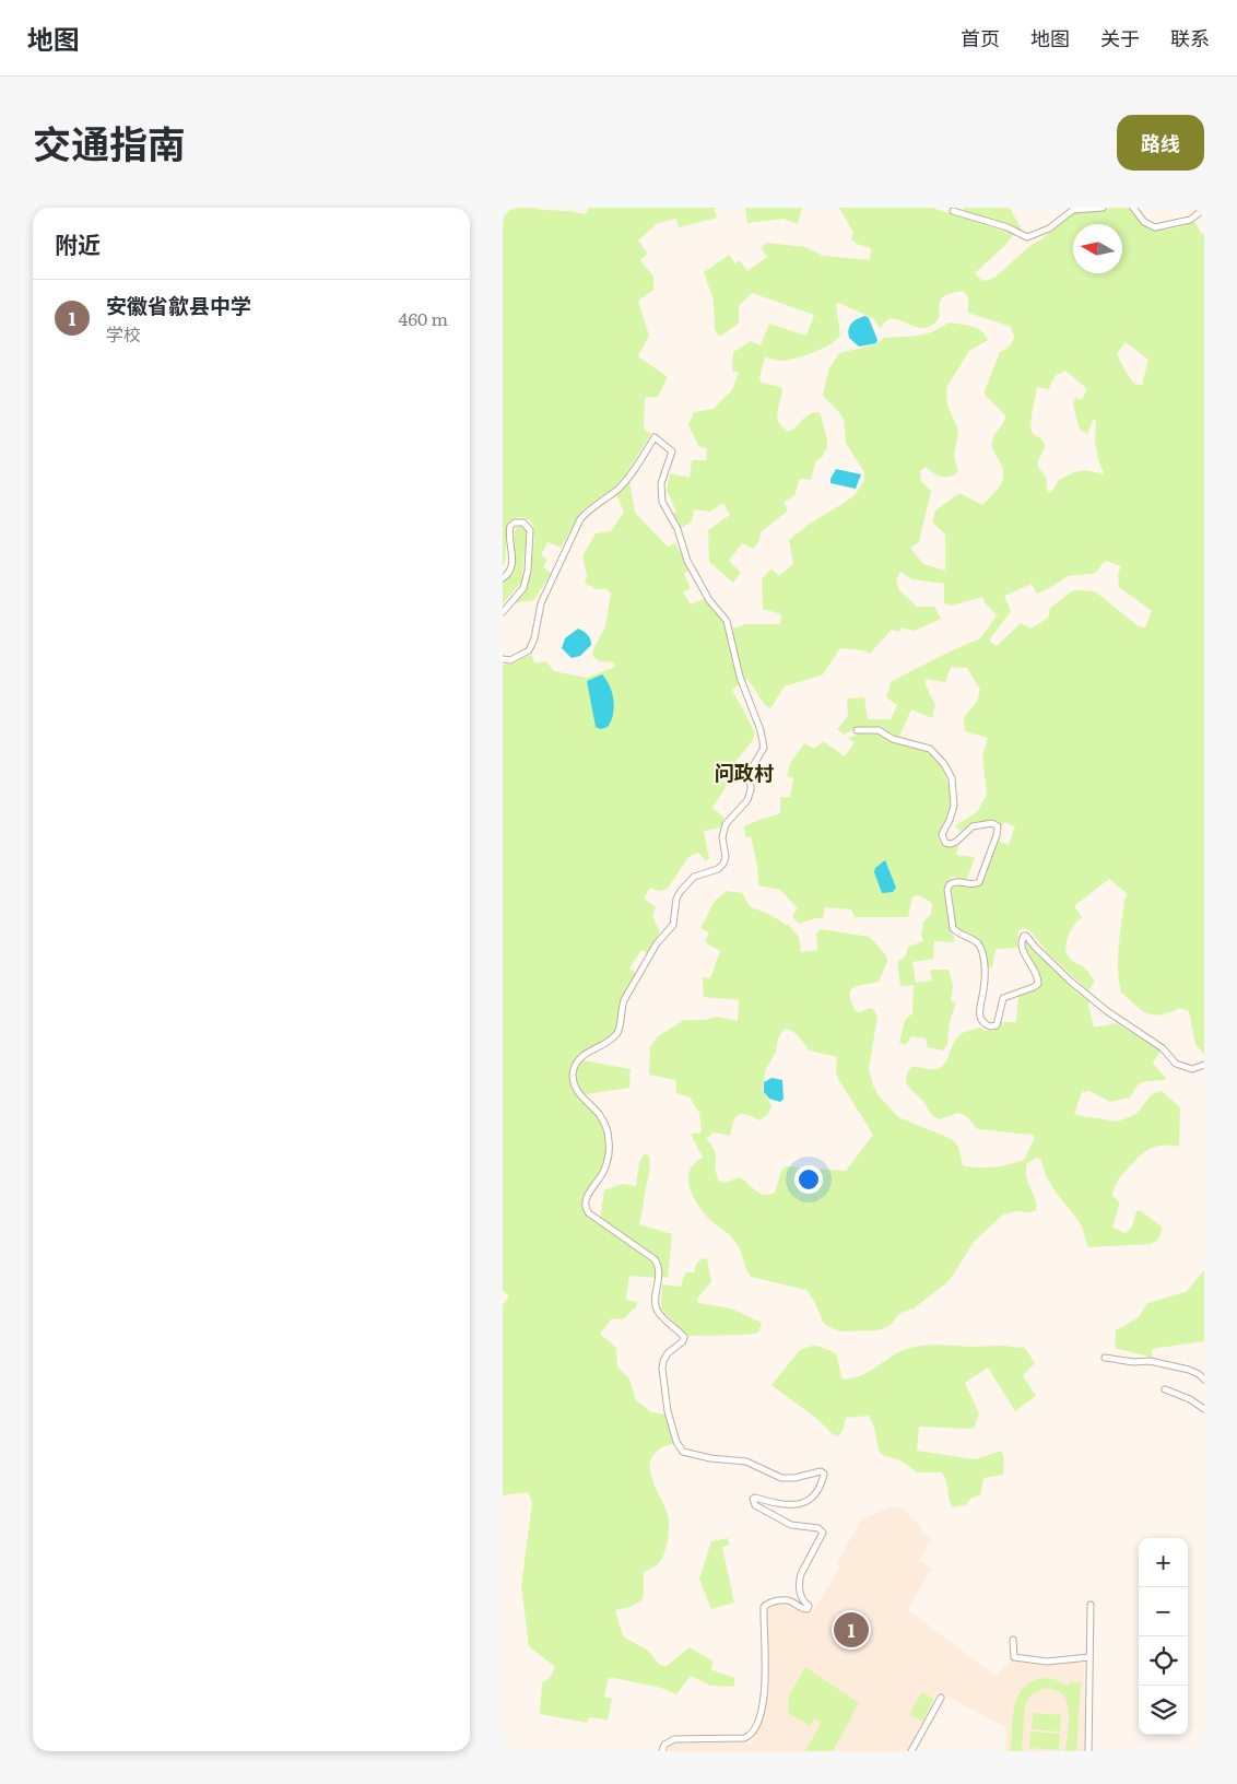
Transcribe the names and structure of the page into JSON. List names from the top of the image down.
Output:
{
  "districts": ["问政村"],
  "north": "left",
  "page": {
    "header": "地图",
    "nav": [
      "首页",
      "地图",
      "关于",
      "联系"
    ],
    "title": "交通指南",
    "buttons": "路线",
    "heading": "附近",
    "list": [
      {
        "mark": "1",
        "name": "安徽省歙县中学",
        "note": "学校",
        "value": "460 m"
      }
    ],
    "map_buttons": ["+", "−"],
    "pins": "1"
  }
}
